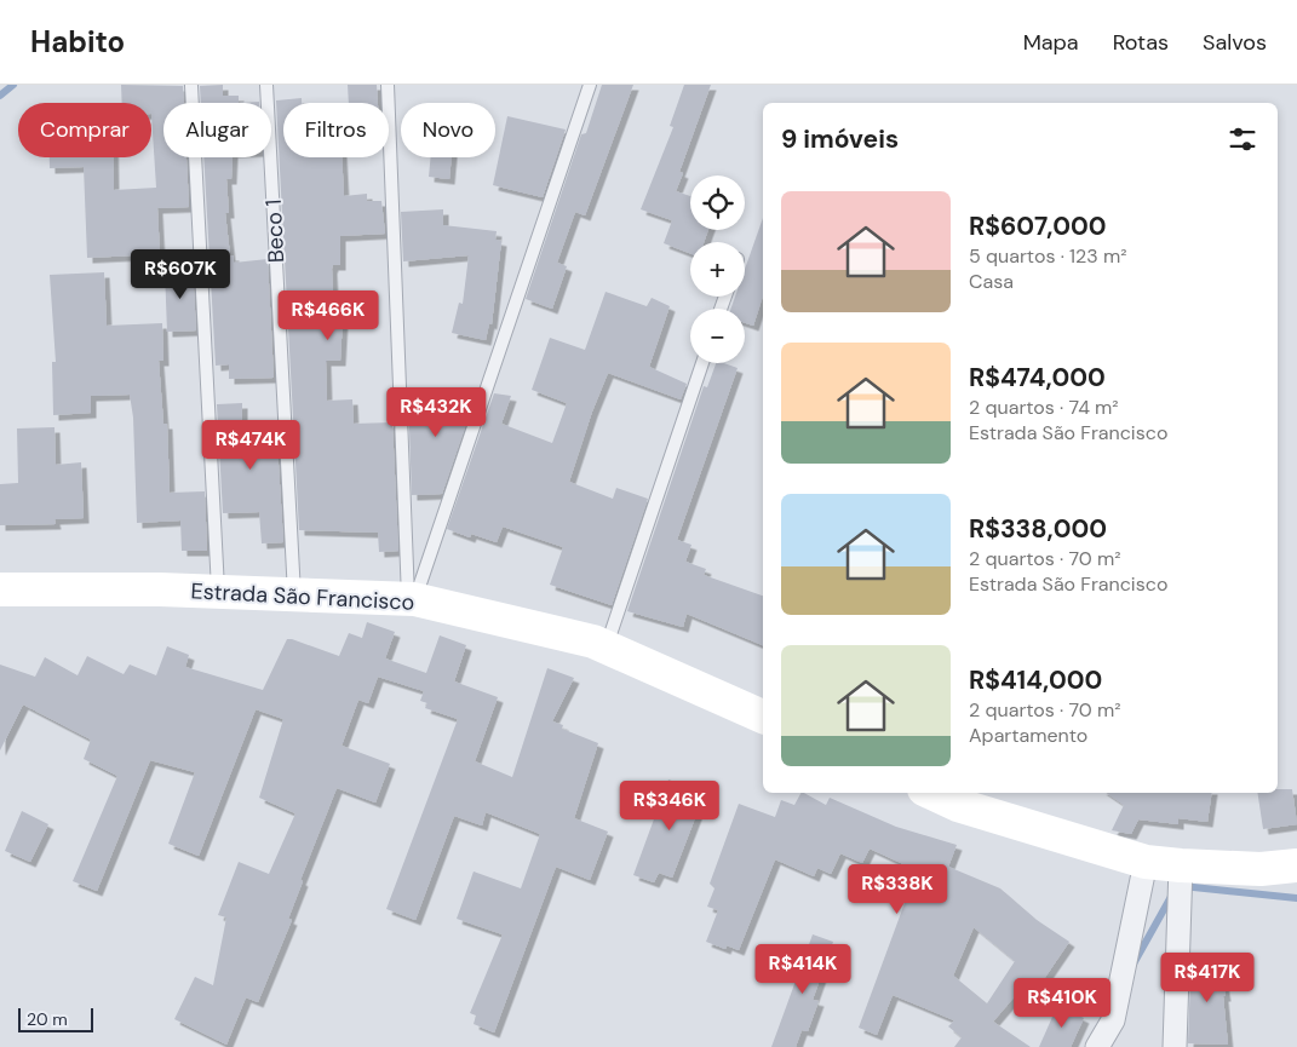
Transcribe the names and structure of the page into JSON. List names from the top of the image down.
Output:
{
  "streets": {
    "main road": ["Estrada São Francisco"],
    "lane": ["Beco 1"]
  },
  "crossings": [
    ["Beco 1", "Estrada São Francisco"]
  ],
  "scale_bar": "20 m",
  "page": {
    "header": "Habito",
    "nav": ["Mapa", "Rotas", "Salvos"],
    "chip": [
      "Comprar",
      "Alugar",
      "Filtros",
      "Novo"
    ],
    "heading": "9 imóveis",
    "map_buttons": ["+", "−"],
    "list": [
      {
        "name": "R$607,000",
        "note": "5 quartos · 123 m² · Casa"
      },
      {
        "name": "R$474,000",
        "note": "2 quartos · 74 m² · Estrada São Francisco"
      },
      {
        "name": "R$338,000",
        "note": "2 quartos · 70 m² · Estrada São Francisco"
      },
      {
        "name": "R$414,000",
        "note": "2 quartos · 70 m² · Apartamento"
      }
    ],
    "price": [
      "R$607K",
      "R$466K",
      "R$432K",
      "R$474K",
      "R$346K",
      "R$338K",
      "R$414K",
      "R$417K",
      "R$410K"
    ],
    "scale": "20 m"
  }
}
